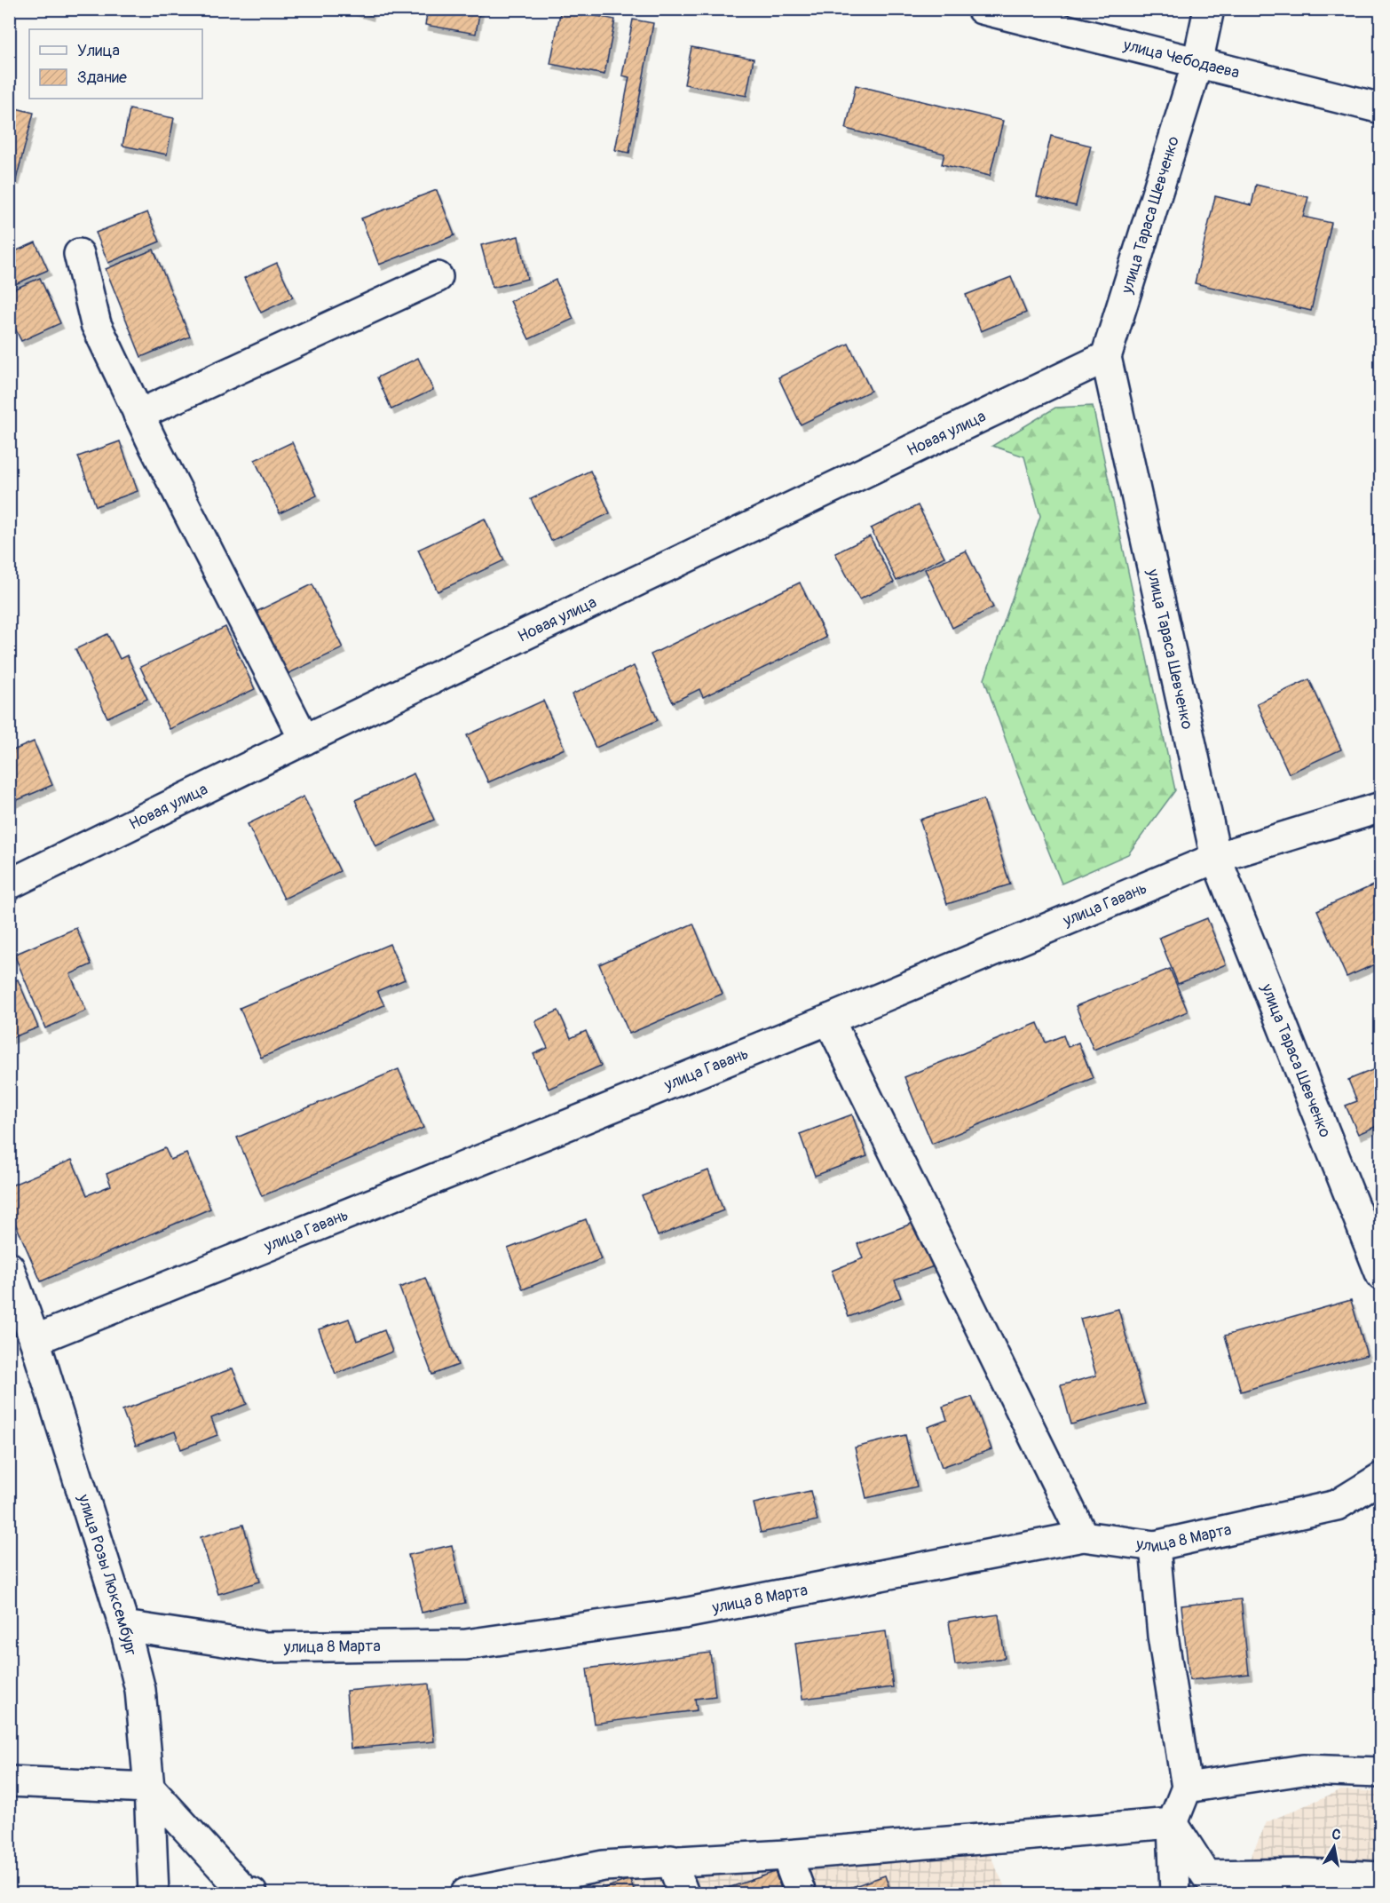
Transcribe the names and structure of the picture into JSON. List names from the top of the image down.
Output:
{
  "streets": {
    "street": [
      "улица Чебодаева",
      "улица Тараса Шевченко",
      "Новая улица",
      "улица Гавань",
      "улица 8 Марта",
      "улица Розы Люксембург"
    ]
  },
  "crossings": [
    ["улица Чебодаева", "улица Тараса Шевченко"],
    ["улица Тараса Шевченко", "Новая улица"],
    ["улица Тараса Шевченко", "улица Гавань"],
    ["улица Гавань", "улица Розы Люксембург"],
    ["улица 8 Марта", "улица Розы Люксембург"]
  ],
  "legend": ["Улица", "Здание"],
  "north": "top"
}
